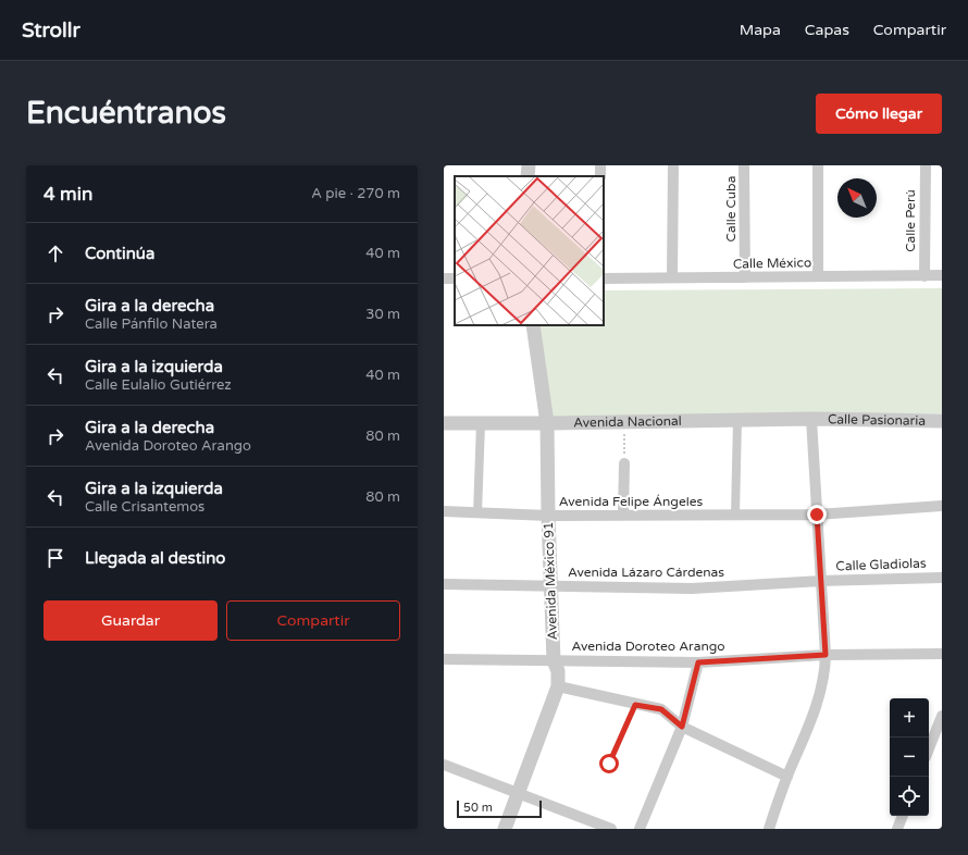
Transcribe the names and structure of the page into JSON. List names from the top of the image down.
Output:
{
  "streets": {
    "street": [
      "Calle Cuba",
      "Calle Perú",
      "Calle México",
      "Calle Pasionaria",
      "Avenida Nacional",
      "Avenida Felipe Ángeles",
      "Calle Gladiolas",
      "Avenida Lázaro Cárdenas",
      "Avenida México 91",
      "Avenida Doroteo Arango"
    ]
  },
  "crossings": [
    ["Calle Cuba", "Calle México"],
    ["Calle Perú", "Calle México"],
    ["Calle Pasionaria", "Avenida Nacional"],
    ["Avenida Nacional", "Avenida México 91"],
    ["Avenida Felipe Ángeles", "Avenida México 91"],
    ["Calle Gladiolas", "Avenida Lázaro Cárdenas"],
    ["Avenida Lázaro Cárdenas", "Avenida México 91"],
    ["Avenida México 91", "Avenida Doroteo Arango"]
  ],
  "scale_bar": "50 m",
  "north": "top left",
  "page": {
    "header": "Strollr",
    "nav": ["Mapa", "Capas", "Compartir"],
    "buttons": [
      "Cómo llegar",
      ["Guardar", "Compartir"]
    ],
    "title": "Encuéntranos",
    "heading": ["4 min", "A pie · 270 m"],
    "list": [
      ["Continúa", "40 m"],
      ["Gira a la derecha", "Calle Pánfilo Natera", "30 m"],
      ["Gira a la izquierda", "Calle Eulalio Gutiérrez", "40 m"],
      ["Gira a la derecha", "Avenida Doroteo Arango", "80 m"],
      ["Gira a la izquierda", "Calle Crisantemos", "80 m"],
      "Llegada al destino"
    ],
    "map_buttons": ["+", "−"],
    "scale": "50 m"
  }
}
